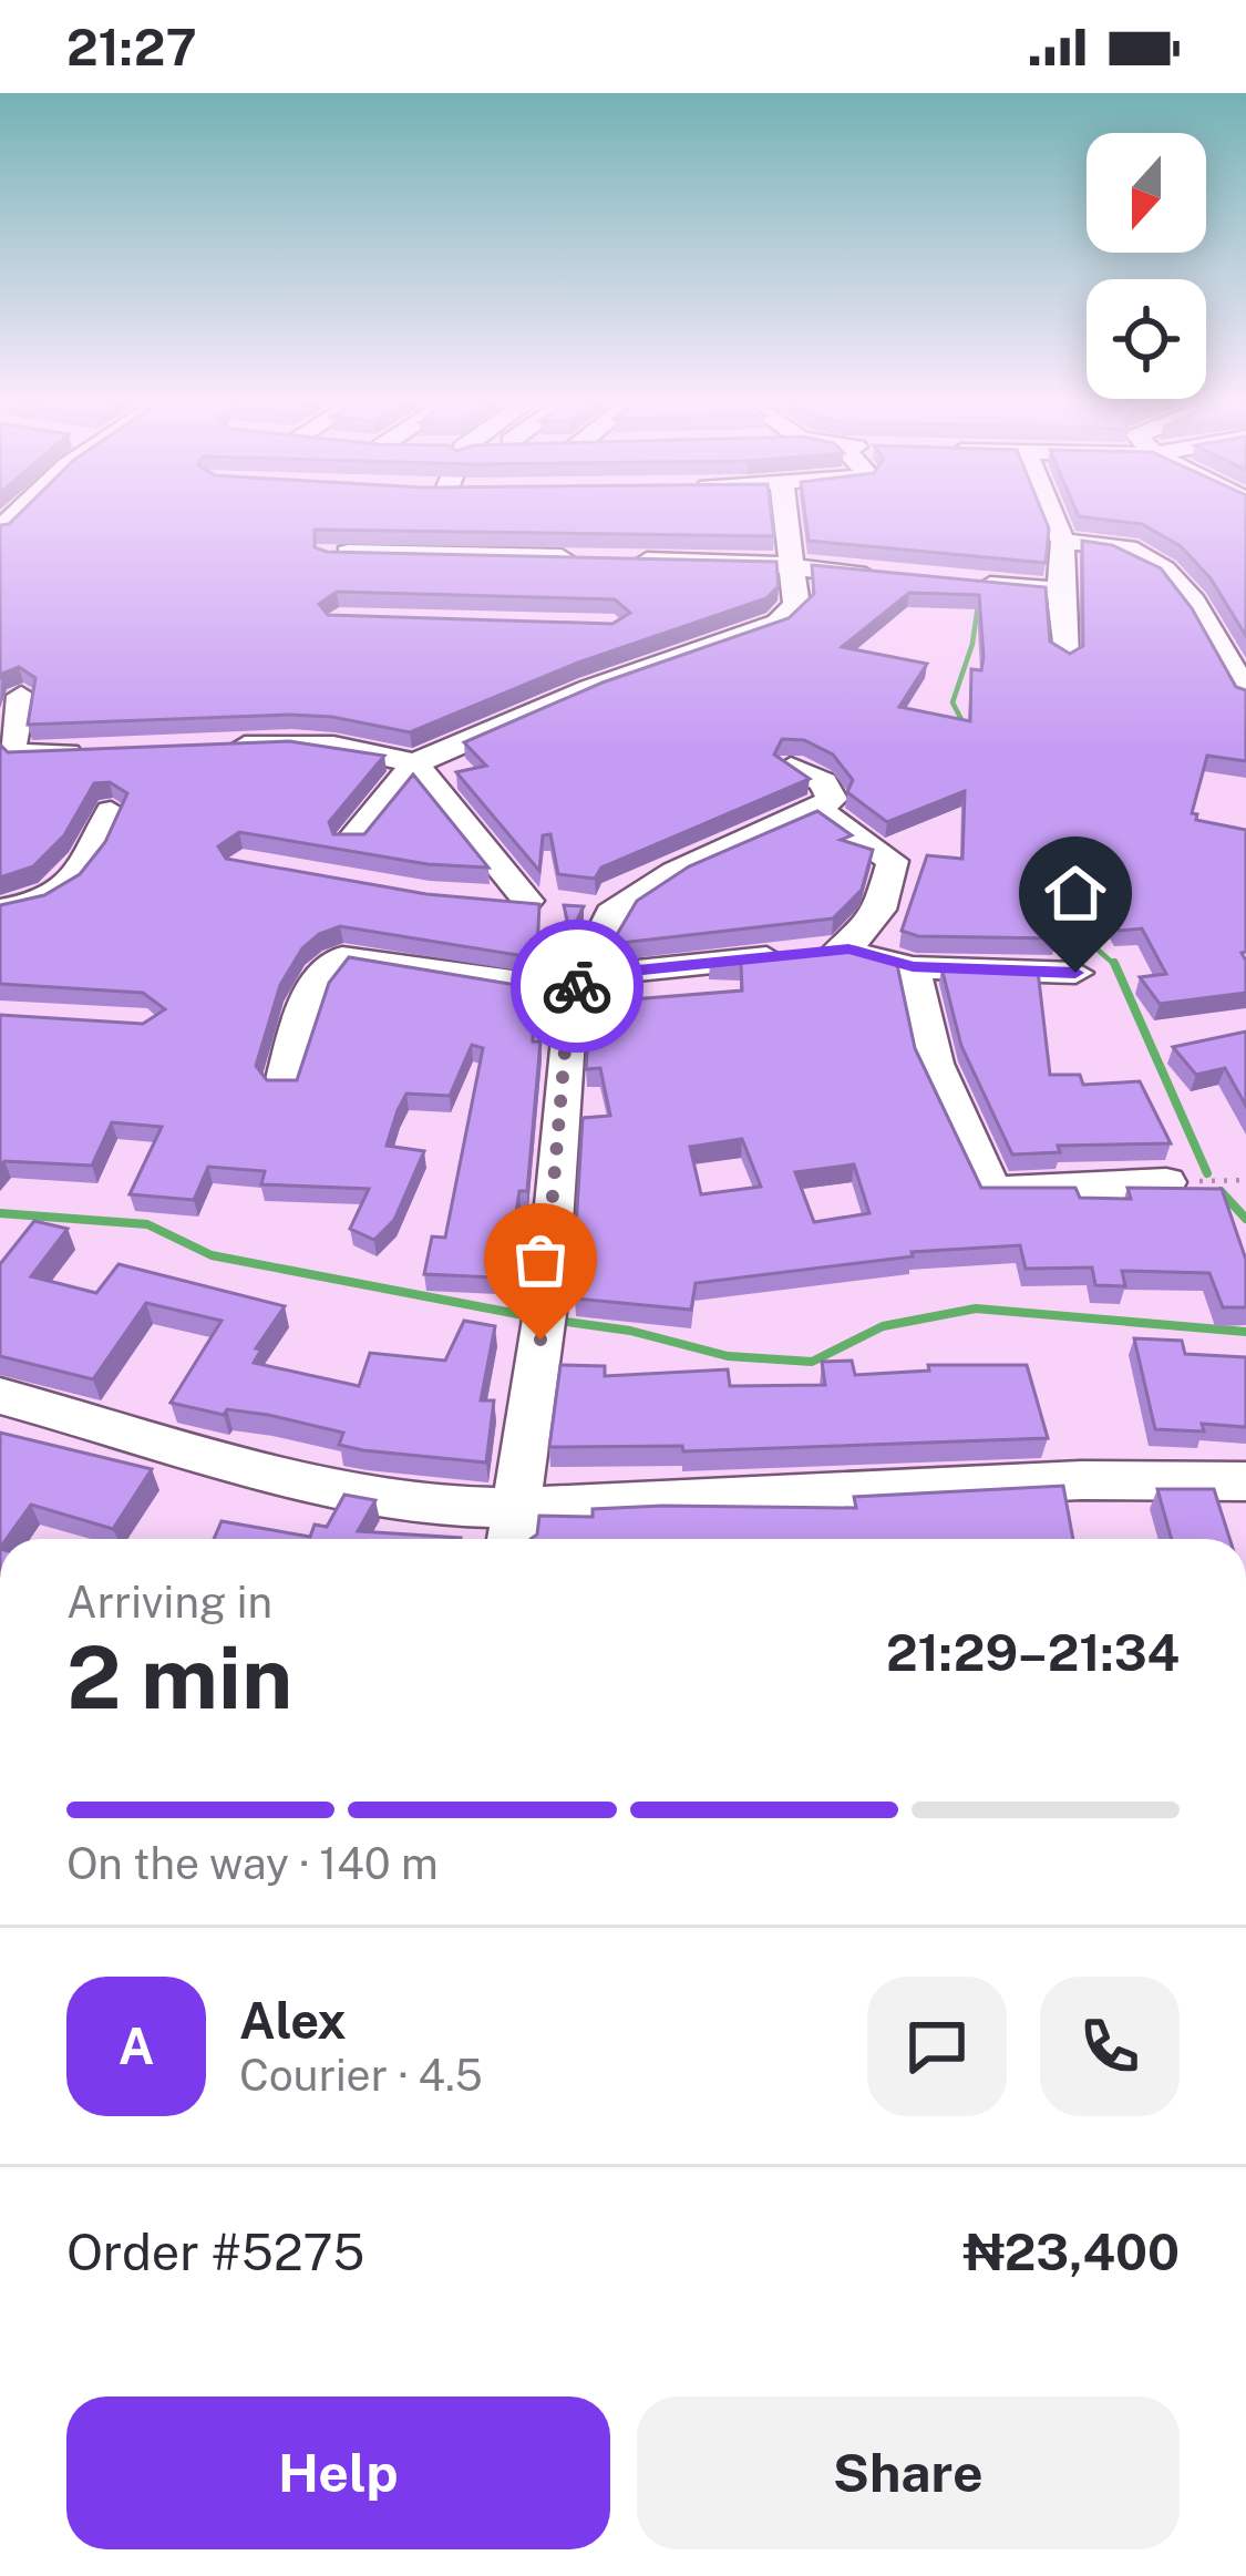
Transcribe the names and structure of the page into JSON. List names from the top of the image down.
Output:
{
  "north": "bottom",
  "page": {
    "status": "21:27",
    "heading": ["2 min", "Arriving in", "21:29–21:34"],
    "panel": [
      "Alex",
      "Courier · 4.5",
      "Order #5275",
      "₦23,400"
    ],
    "bar": "On the way · 140 m",
    "round": "A",
    "buttons": ["Help", "Share"]
  }
}
